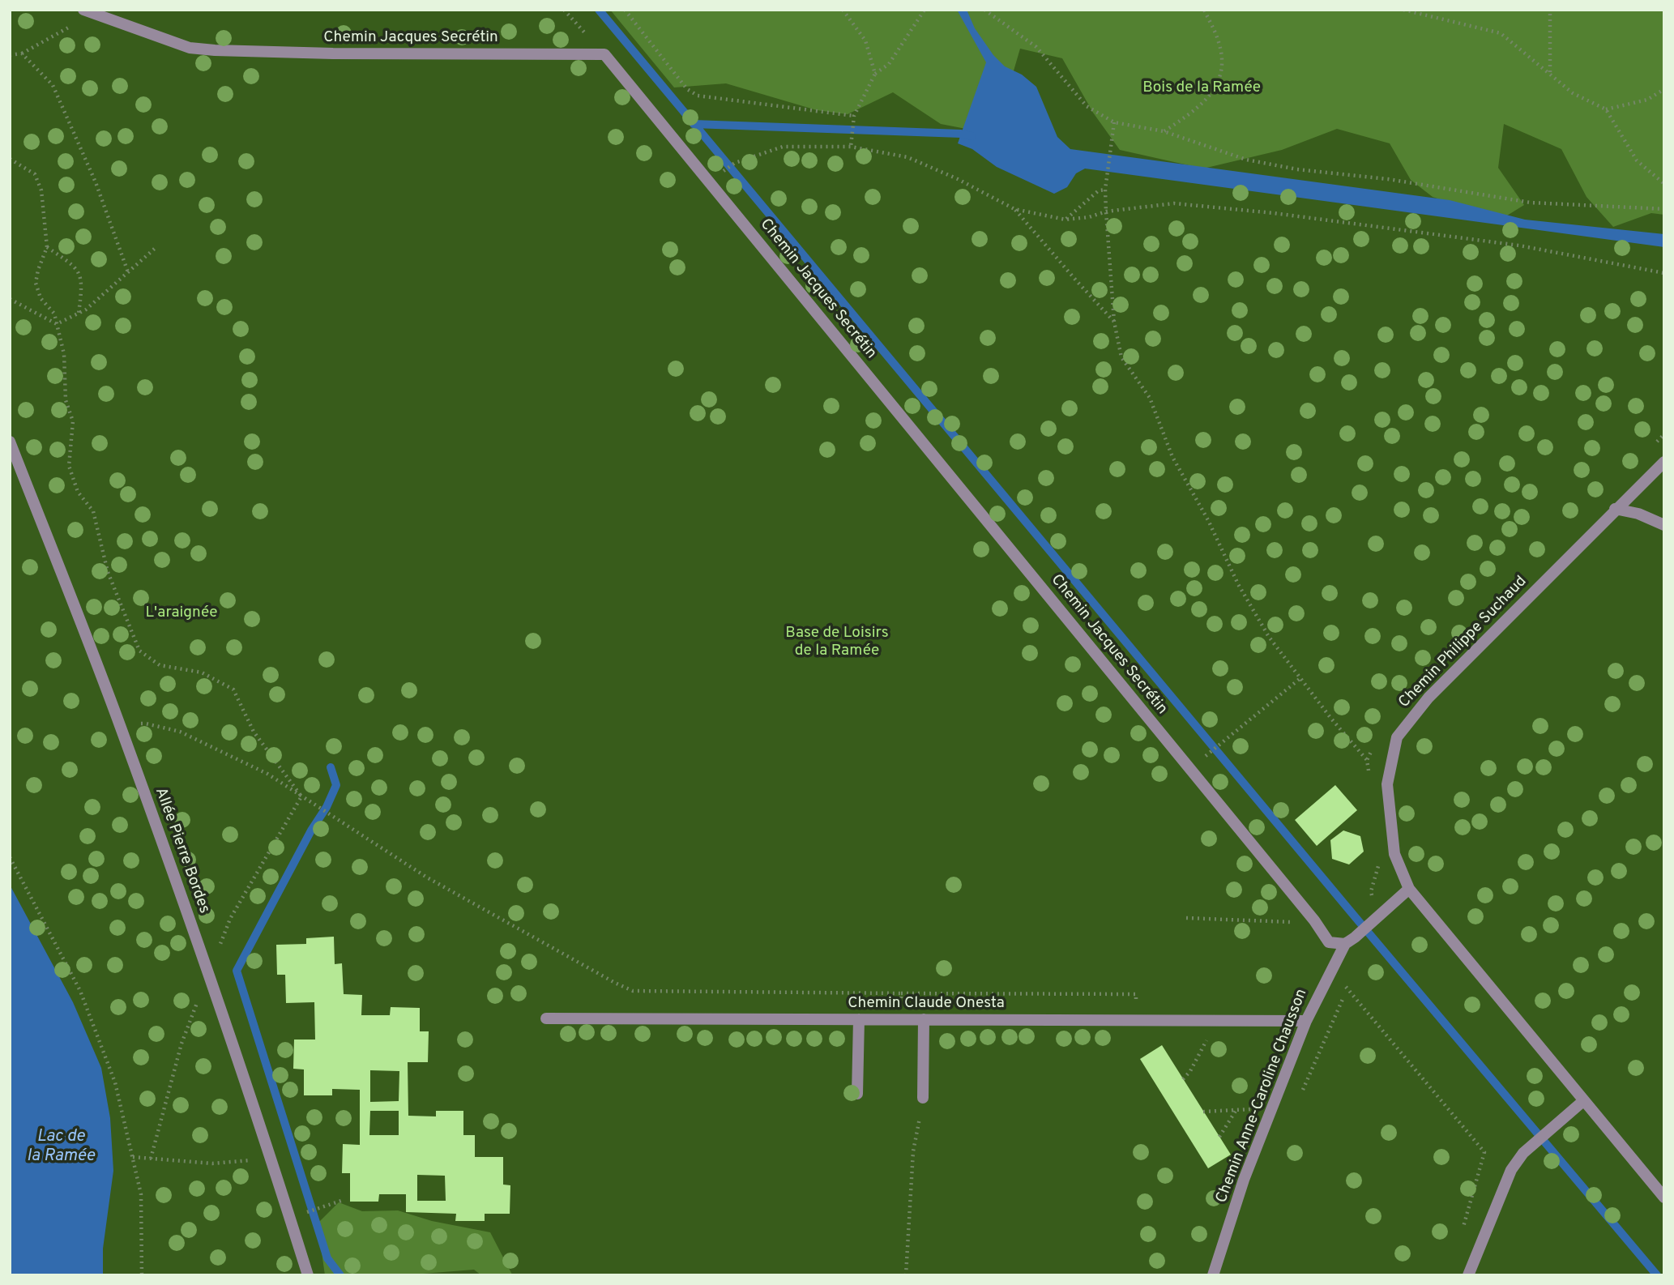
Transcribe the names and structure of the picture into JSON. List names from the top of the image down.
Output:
{
  "streets": {
    "lane": [
      "Chemin Jacques Secrétin",
      "Chemin Philippe Suchaud",
      "Allée Pierre Bordes",
      "Chemin Claude Onesta",
      "Chemin Anne-Caroline Chausson"
    ]
  },
  "crossings": [
    ["Chemin Jacques Secrétin", "Chemin Anne-Caroline Chausson"],
    ["Chemin Claude Onesta", "Chemin Anne-Caroline Chausson"]
  ],
  "water": ["Lac de la Ramée"],
  "parks": ["Bois de la Ramée", "L'araignée", "Base de Loisirs de la Ramée"]
}
